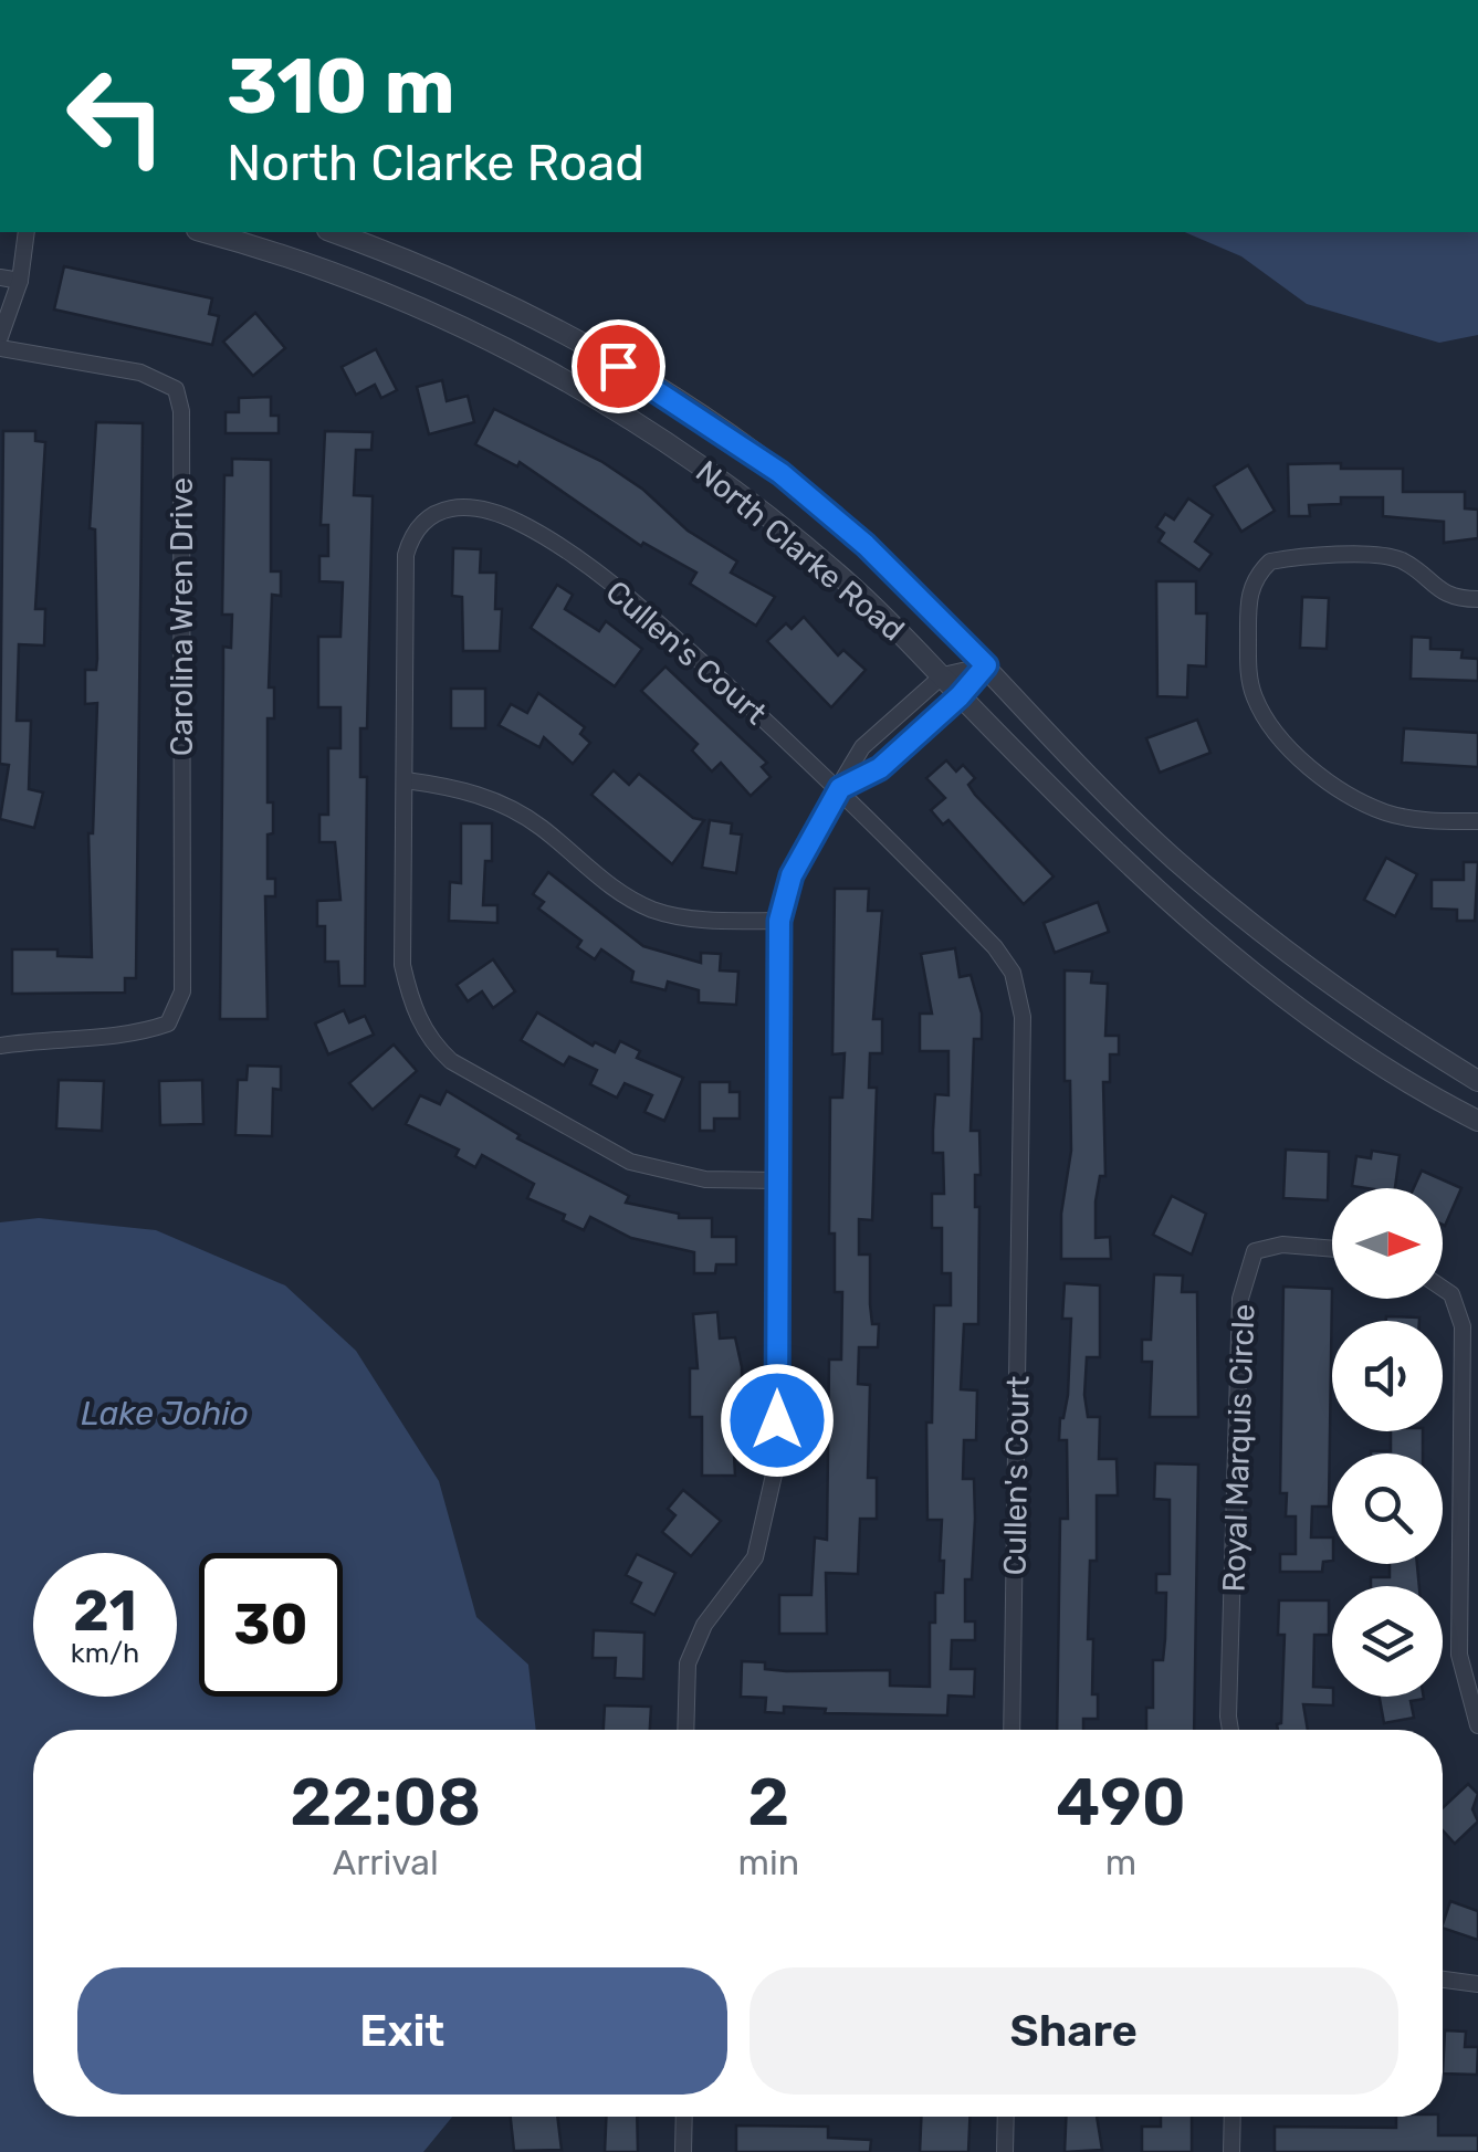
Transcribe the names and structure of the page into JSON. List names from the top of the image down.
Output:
{
  "streets": {
    "street": [
      "North Clarke Road",
      "Carolina Wren Drive",
      "Cullen's Court",
      "Royal Marquis Circle"
    ]
  },
  "water": ["Lake Johio"],
  "north": "right",
  "page": {
    "turn": ["310 m", "North Clarke Road"],
    "speed": "21 km/h",
    "limit": "30",
    "eta": [
      "22:08",
      "Arrival",
      "2",
      "min",
      "490",
      "m"
    ],
    "buttons": ["Exit", "Share"]
  }
}
